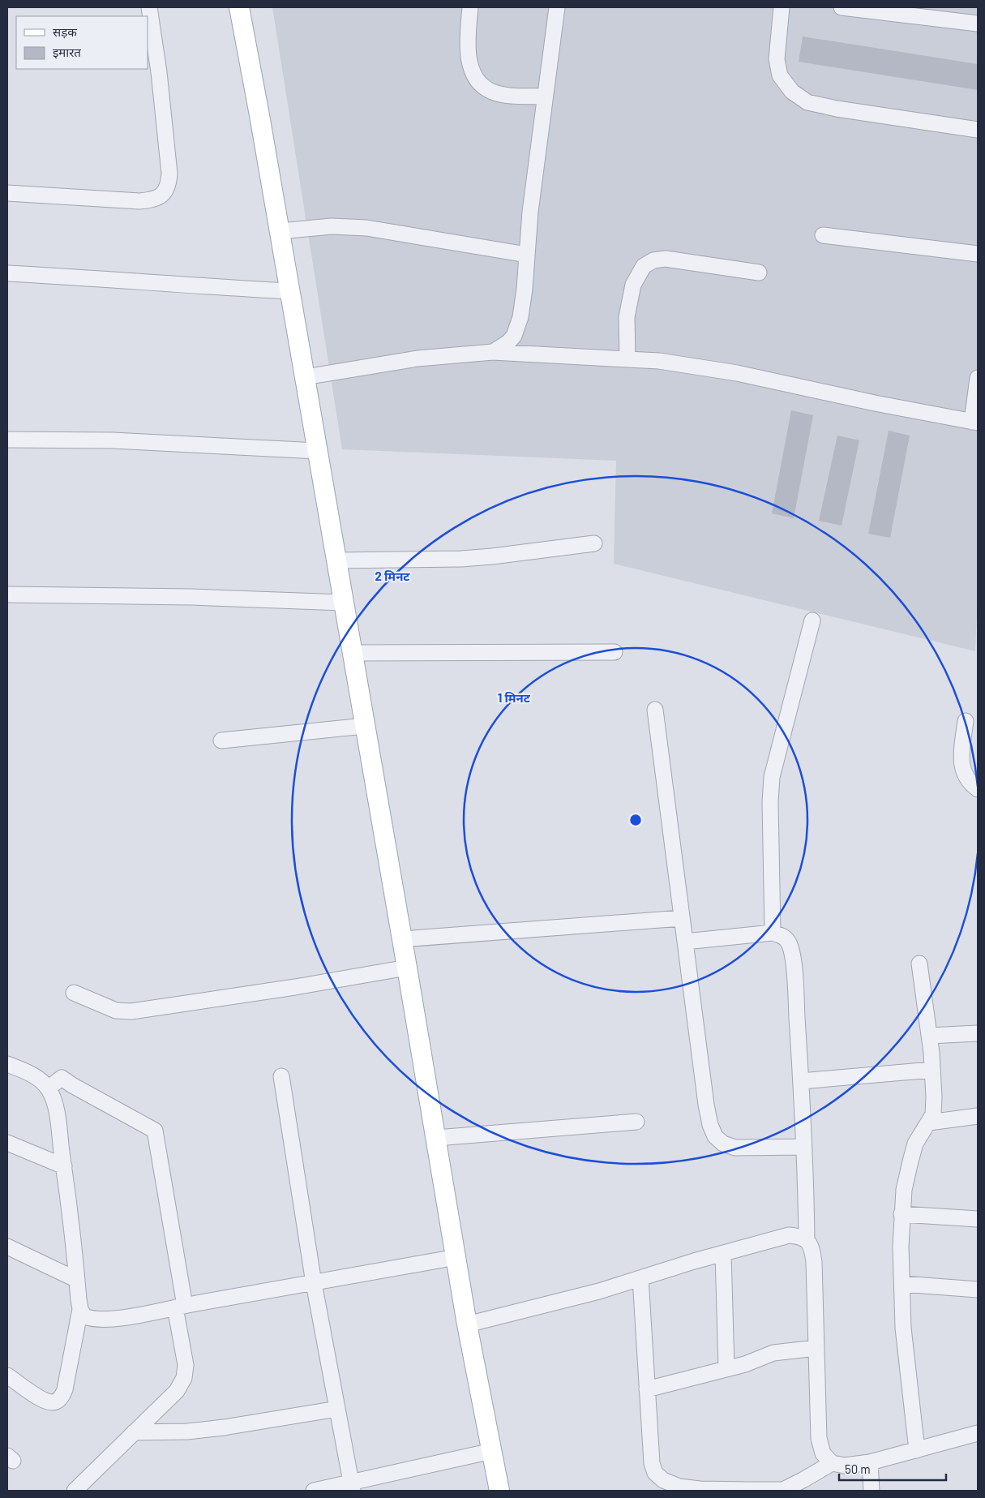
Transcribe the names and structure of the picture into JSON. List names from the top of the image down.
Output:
{
  "legend": ["सड़क", "इमारत"],
  "scale_bar": "50 m",
  "rings": ["2 मिनट", "1 मिनट"]
}
